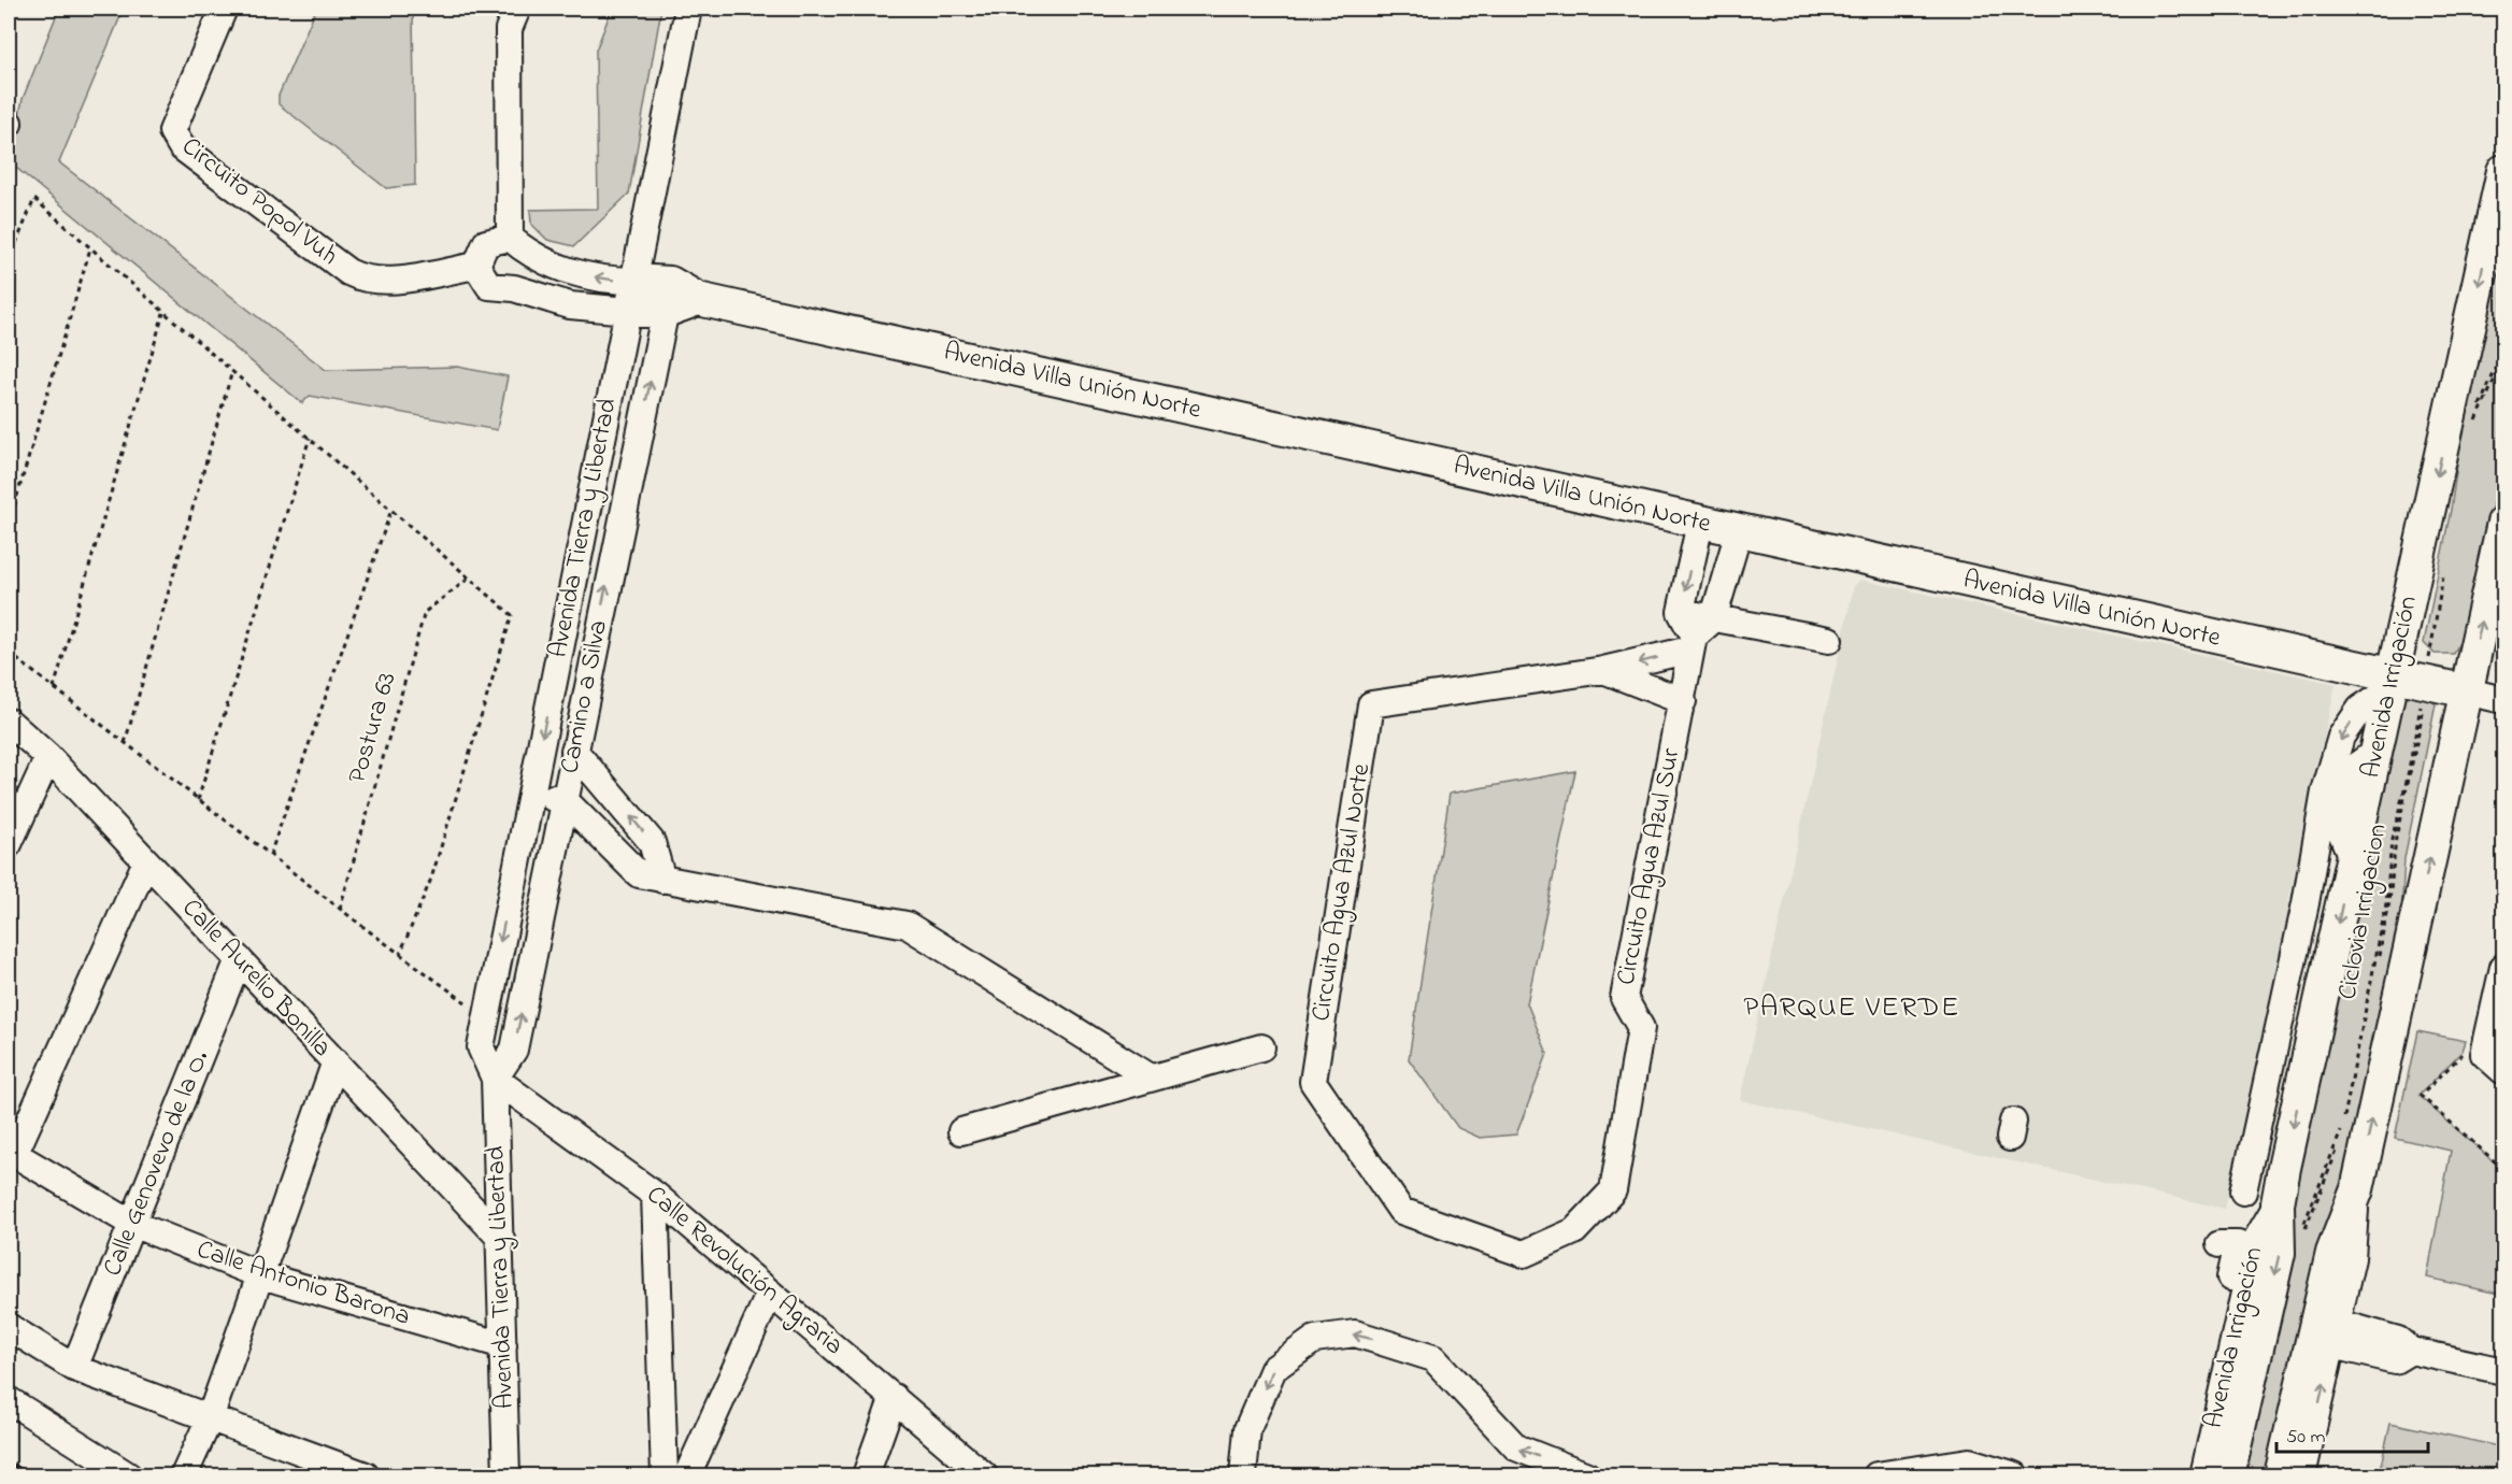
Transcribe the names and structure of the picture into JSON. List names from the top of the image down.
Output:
{
  "streets": {
    "main road": ["Avenida Villa Unión Norte", "Avenida Irrigación"],
    "street": [
      "Circuito Popol Vuh",
      "Avenida Tierra y Libertad",
      "Camino a Silva",
      "Circuito Agua Azul Sur",
      "Circuito Agua Azul Norte",
      "Calle Aurelio Bonilla",
      "Calle Genovevo de la O.",
      "Calle Revolución Agraria",
      "Calle Antonio Barona"
    ],
    "path": ["Postura 63", "Ciclovia Irrigacion"]
  },
  "crossings": [
    ["Avenida Villa Unión Norte", "Avenida Tierra y Libertad"],
    ["Avenida Villa Unión Norte", "Avenida Irrigación"],
    ["Avenida Villa Unión Norte", "Camino a Silva"],
    ["Avenida Villa Unión Norte", "Ciclovia Irrigacion"],
    ["Avenida Tierra y Libertad", "Camino a Silva"],
    ["Avenida Tierra y Libertad", "Calle Aurelio Bonilla"],
    ["Avenida Tierra y Libertad", "Calle Revolución Agraria"],
    ["Avenida Tierra y Libertad", "Calle Antonio Barona"],
    ["Camino a Silva", "Calle Revolución Agraria"],
    ["Circuito Agua Azul Sur", "Circuito Agua Azul Norte"],
    ["Calle Aurelio Bonilla", "Calle Genovevo de la O."],
    ["Calle Genovevo de la O.", "Calle Antonio Barona"]
  ],
  "one_way": ["Camino a Silva"],
  "districts": ["PARQUE VERDE"],
  "scale_bar": "50 m"
}
